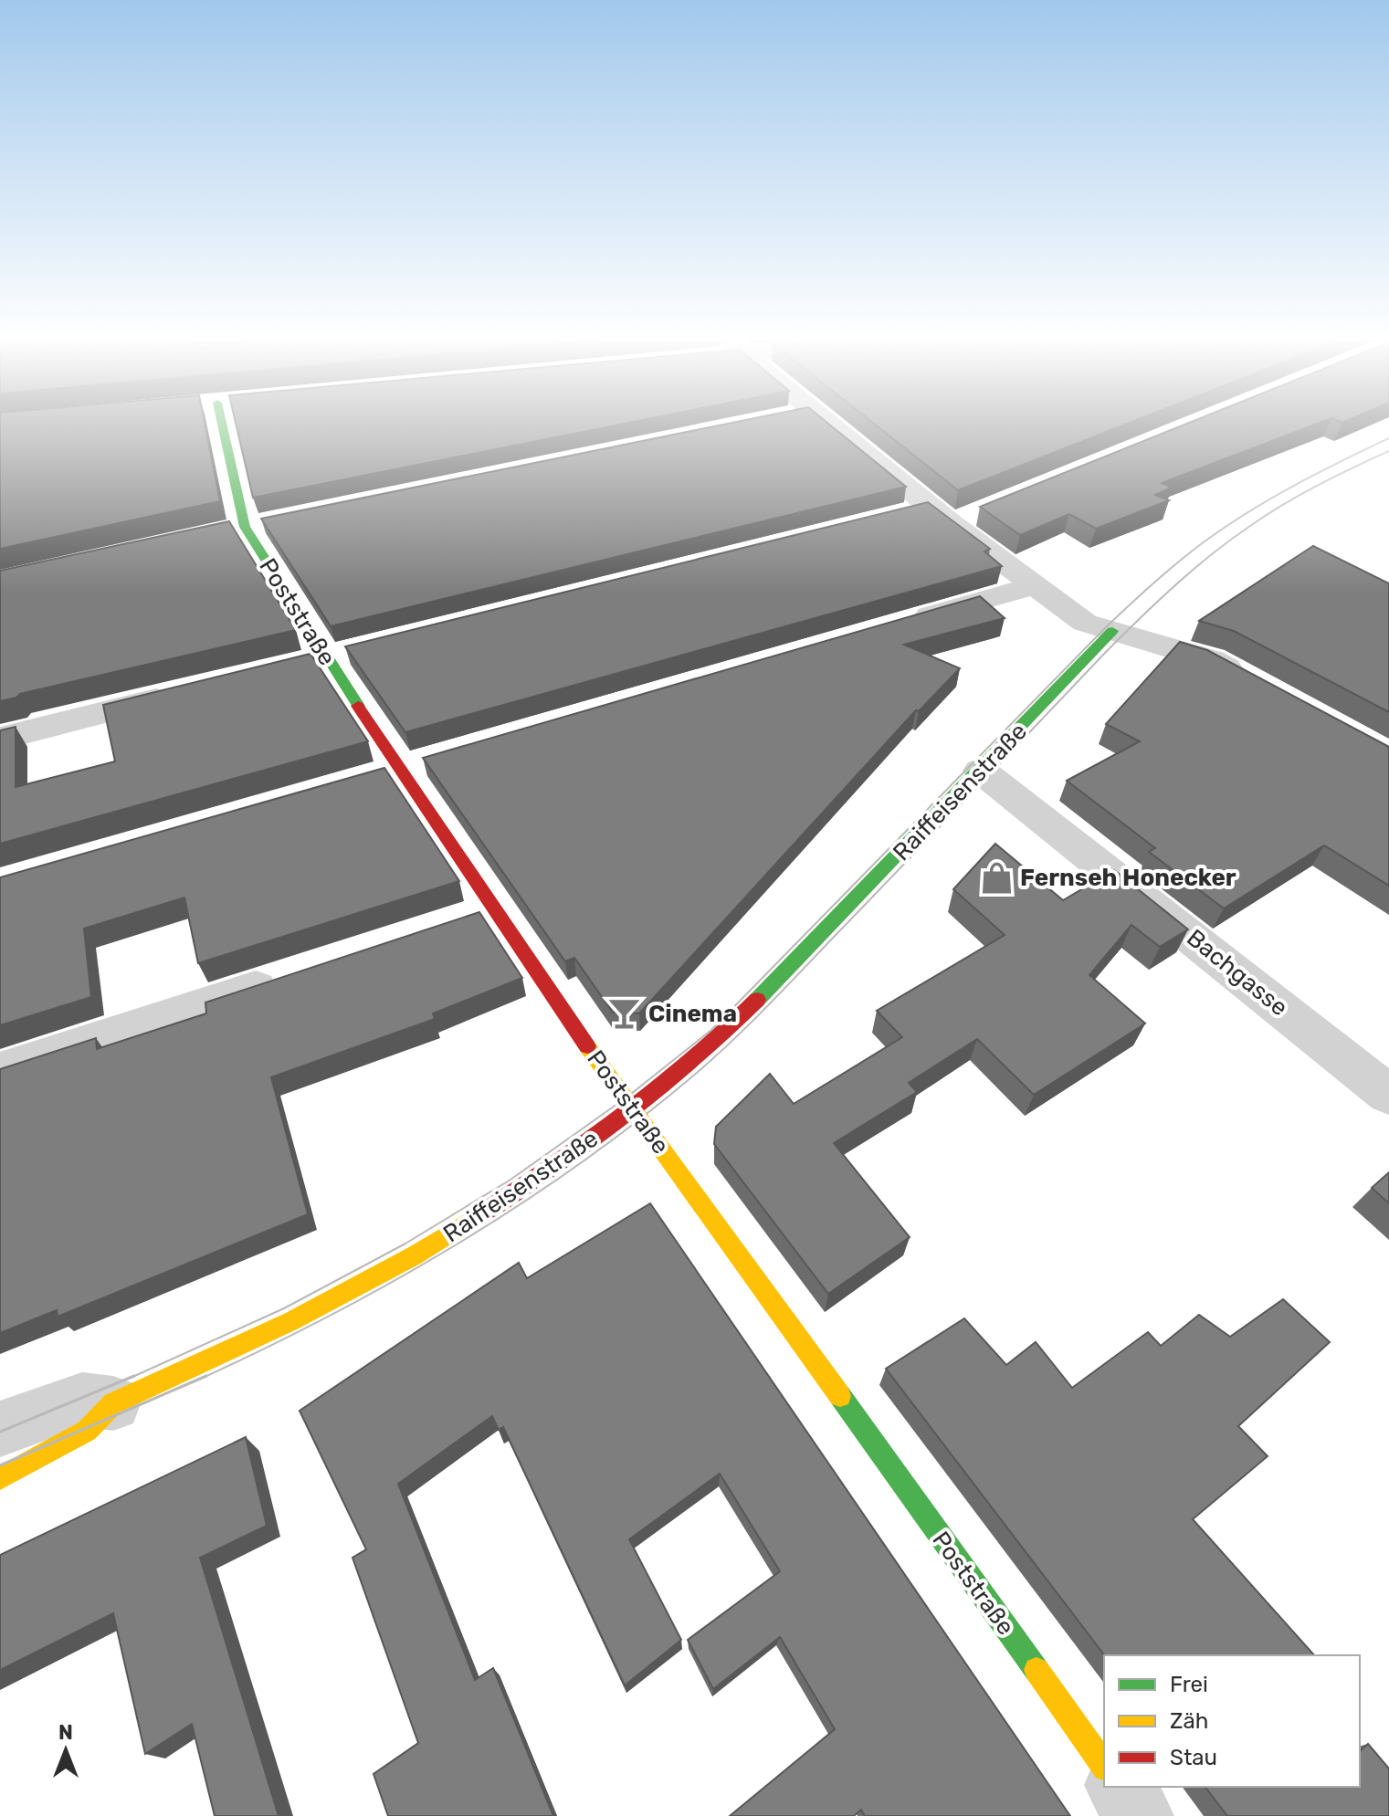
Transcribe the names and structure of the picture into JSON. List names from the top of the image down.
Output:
{
  "streets": {
    "street": ["Poststraße", "Raiffeisenstraße", "Bachgasse"]
  },
  "crossings": [
    ["Poststraße", "Raiffeisenstraße"],
    ["Raiffeisenstraße", "Bachgasse"]
  ],
  "places": {
    "shop": ["Fernseh Honecker"],
    "bar": ["Cinema"]
  },
  "legend": ["Frei", "Zäh", "Stau"],
  "north": "top"
}
